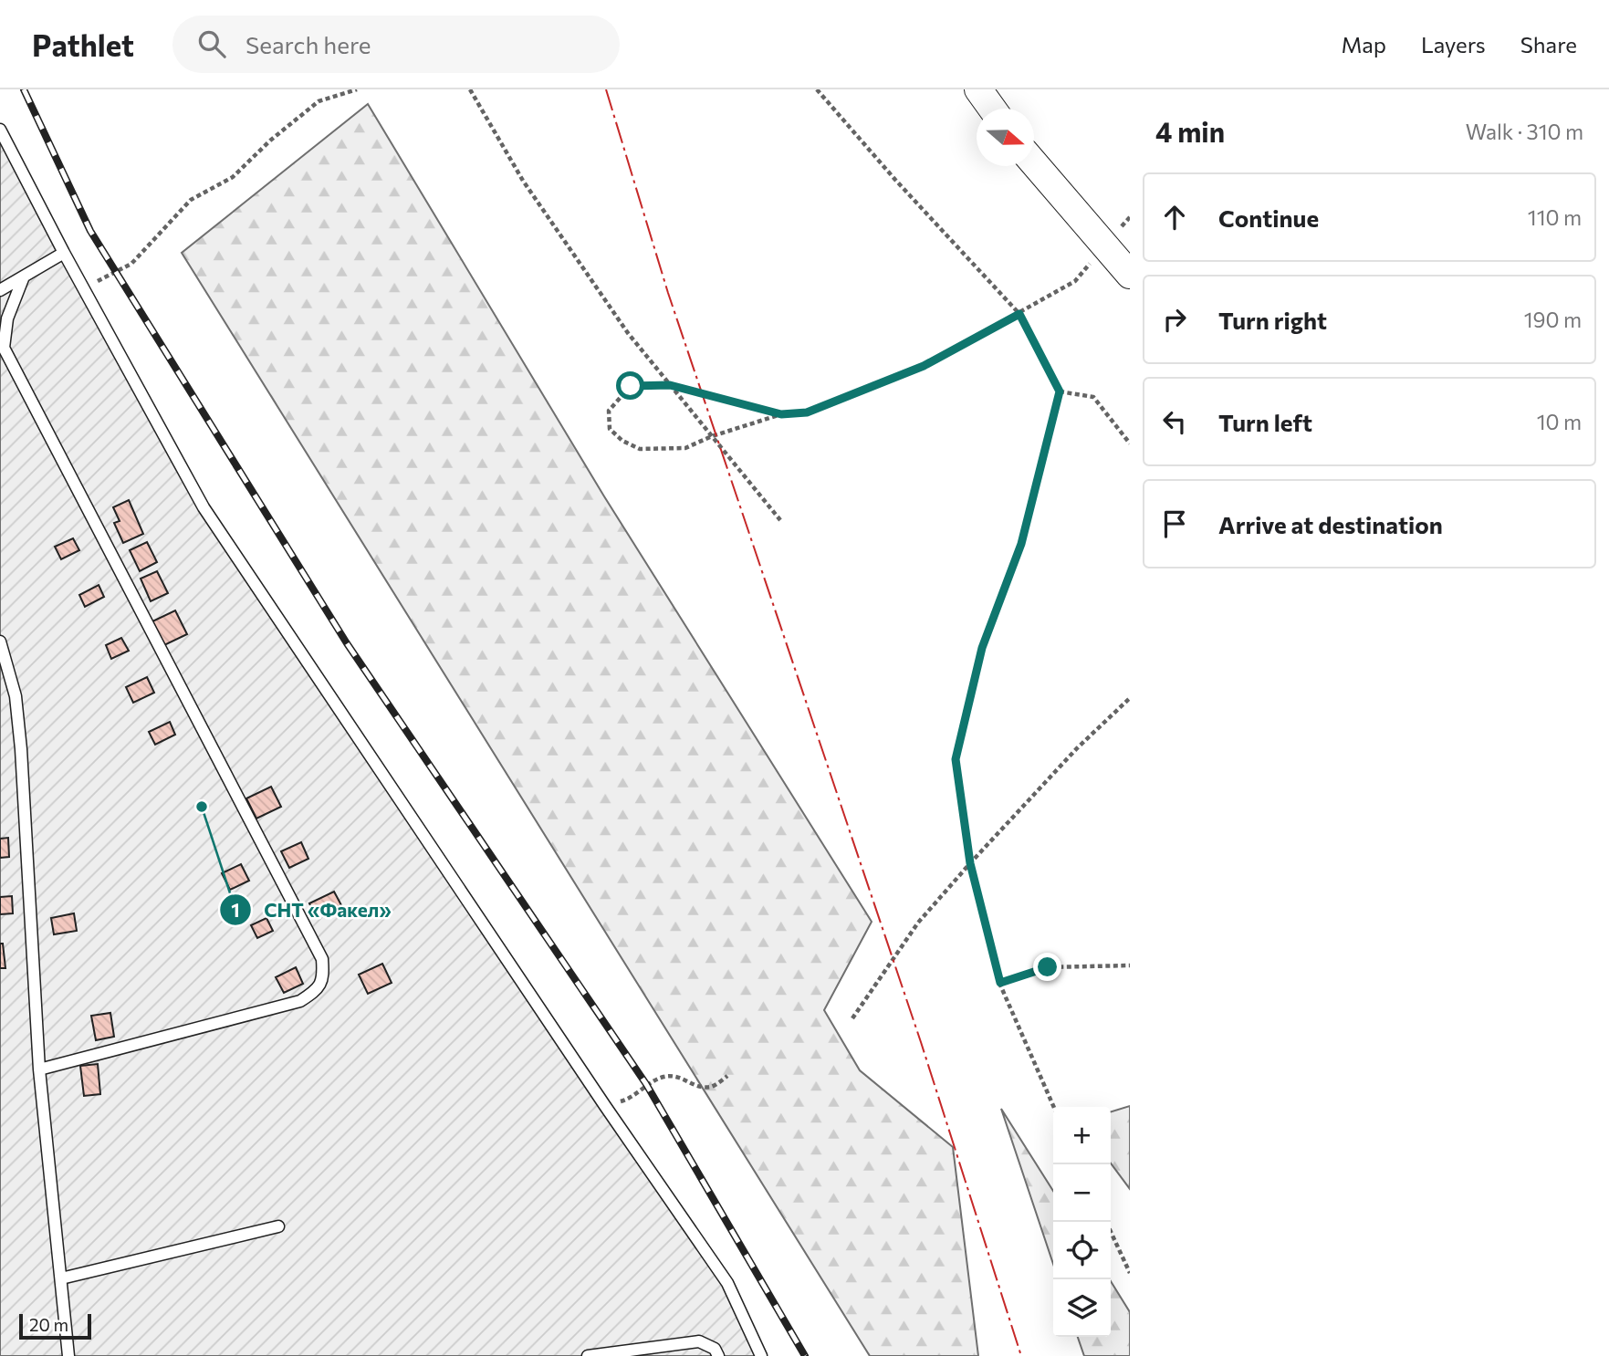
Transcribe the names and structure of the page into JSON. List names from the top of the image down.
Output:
{
  "places": ["СНТ «Факел»"],
  "scale_bar": "20 m",
  "north": "right",
  "page": {
    "header": "Pathlet",
    "search": "Search here",
    "nav": ["Map", "Layers", "Share"],
    "heading": ["4 min", "Walk · 310 m"],
    "list": [
      ["Continue", "110 m"],
      ["Turn right", "190 m"],
      ["Turn left", "10 m"],
      "Arrive at destination"
    ],
    "map_buttons": ["+", "−"],
    "scale": "20 m"
  }
}
